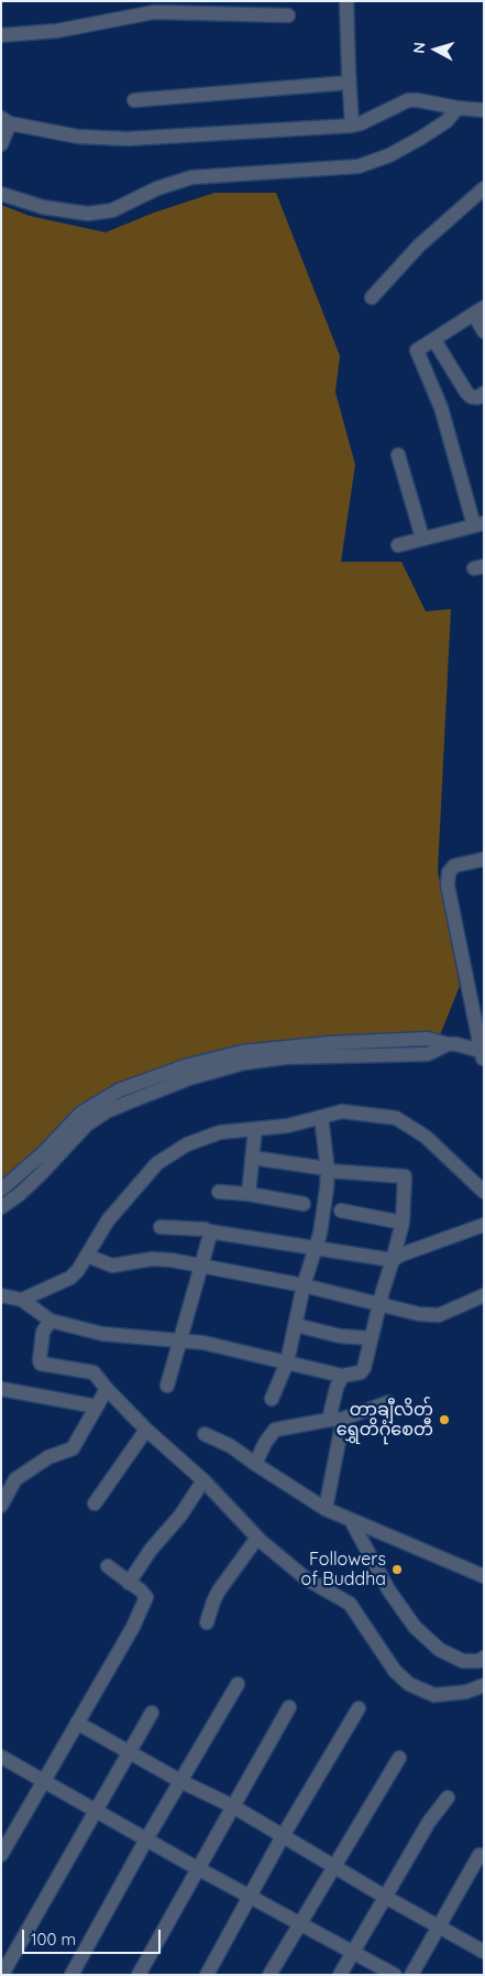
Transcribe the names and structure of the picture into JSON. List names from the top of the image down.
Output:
{
  "places": ["တာချီလိတ် ရွှေတိဂုံစေတီ", "Followers of Buddha"],
  "scale_bar": "100 m",
  "north": "left"
}
